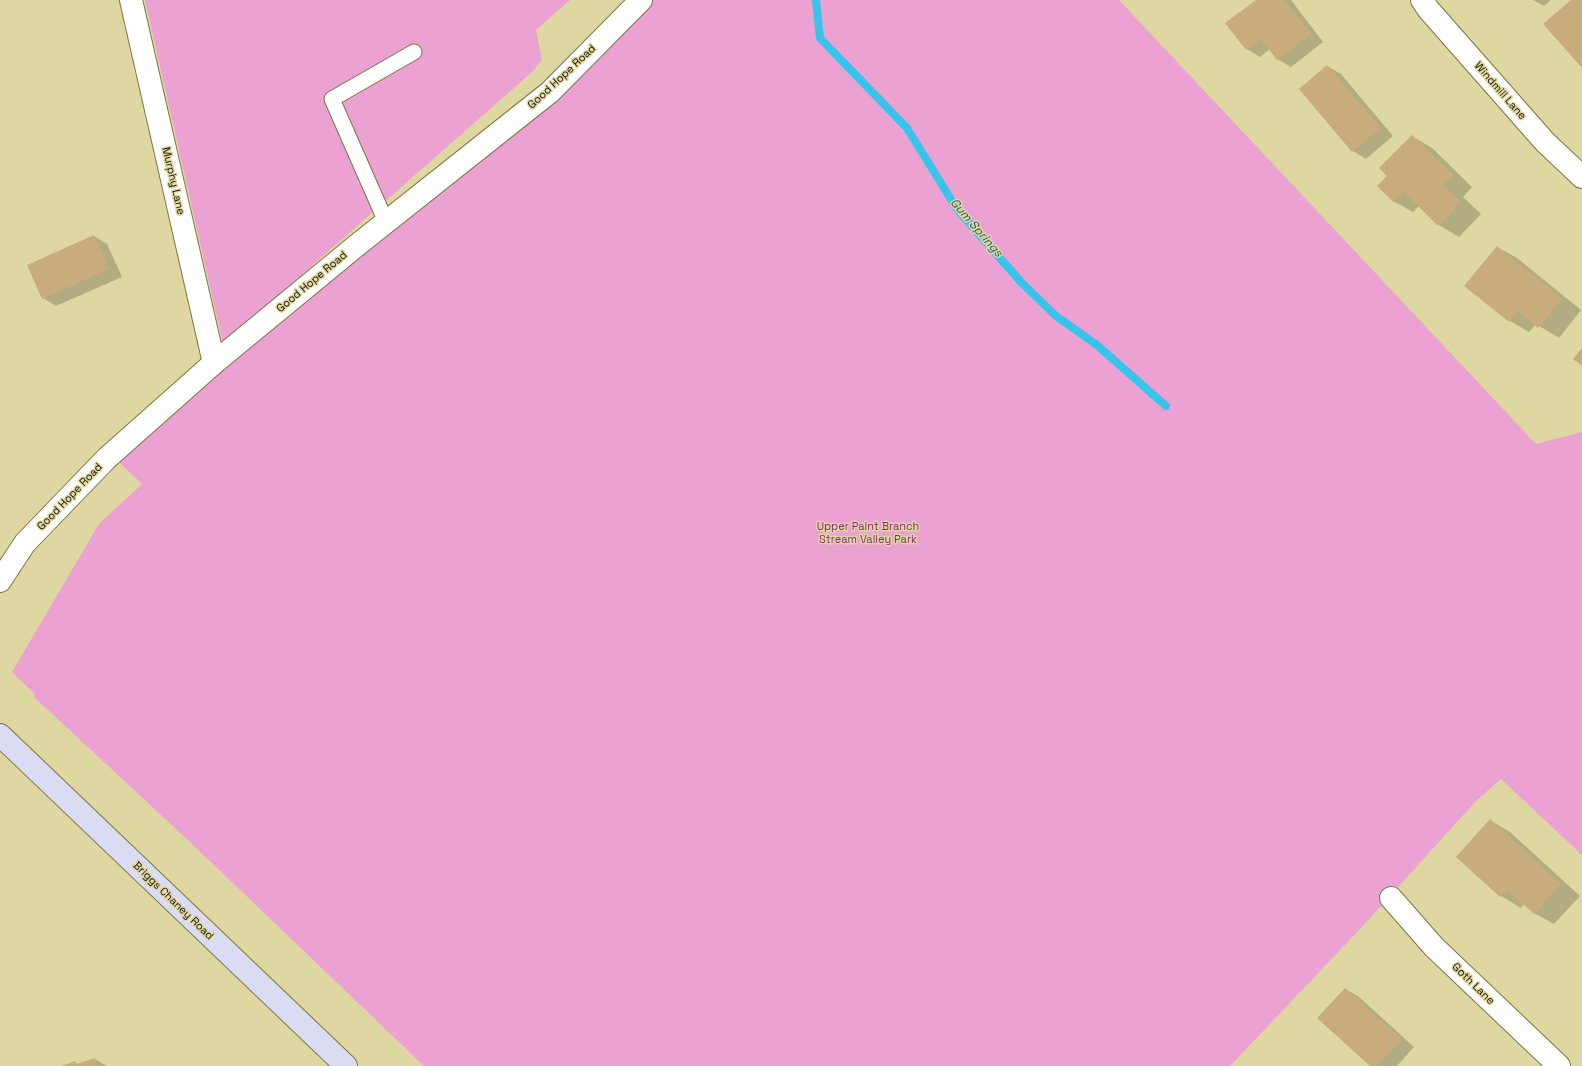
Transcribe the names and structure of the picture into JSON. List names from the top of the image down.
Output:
{
  "streets": {
    "main road": ["Briggs Chaney Road"],
    "street": [
      "Good Hope Road",
      "Windmill Lane",
      "Murphy Lane",
      "Goth Lane"
    ]
  },
  "crossings": [
    ["Good Hope Road", "Murphy Lane"]
  ],
  "water": ["Gum Springs"],
  "parks": ["Upper Paint Branch Stream Valley Park"]
}
